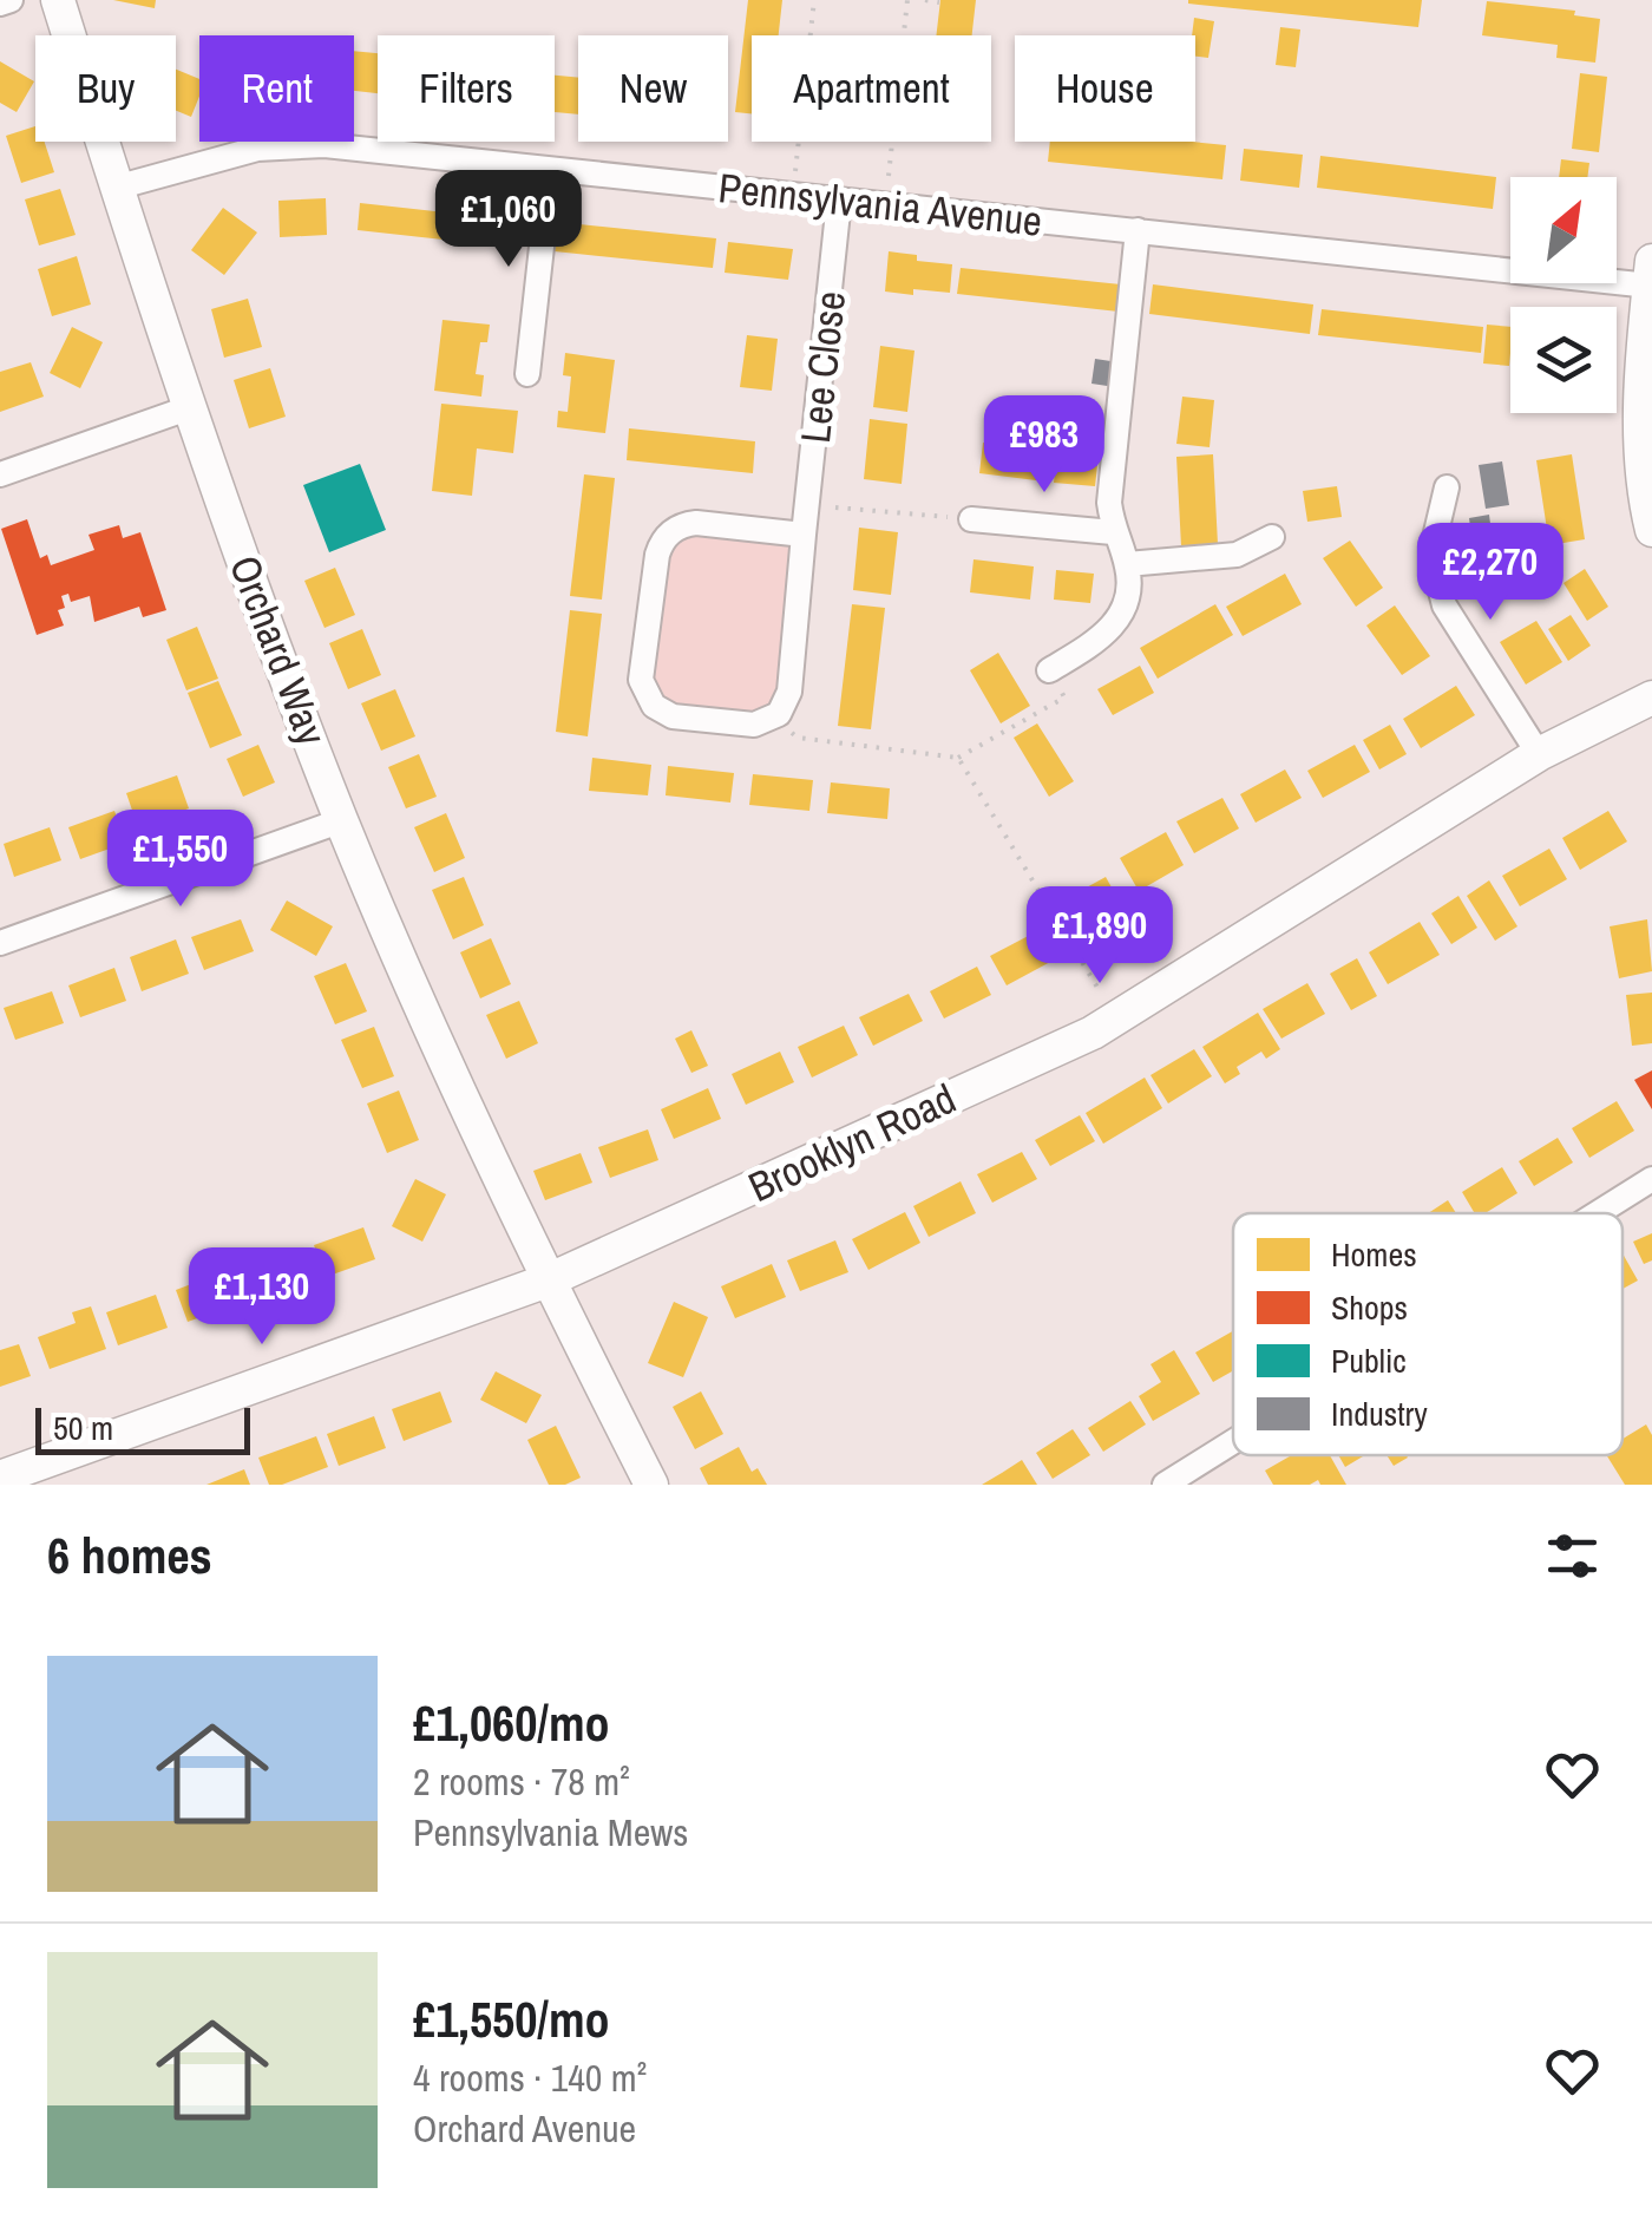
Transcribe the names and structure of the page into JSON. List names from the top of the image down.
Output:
{
  "streets": {
    "street": [
      "Pennsylvania Avenue",
      "Lee Close",
      "Orchard Way",
      "Brooklyn Road"
    ]
  },
  "crossings": [
    ["Pennsylvania Avenue", "Lee Close"],
    ["Pennsylvania Avenue", "Orchard Way"],
    ["Orchard Way", "Brooklyn Road"]
  ],
  "legend": [
    "Homes",
    "Shops",
    "Public",
    "Industry"
  ],
  "scale_bar": "50 m",
  "north": "top right",
  "page": {
    "chip": [
      "Buy",
      "Rent",
      "Filters",
      "New",
      "Apartment",
      "House"
    ],
    "price": [
      "£1,060",
      "£983",
      "£2,270",
      "£1,550",
      "£1,890",
      "£1,130"
    ],
    "scale": "50 m",
    "heading": "6 homes",
    "list": [
      {
        "name": "£1,060/mo",
        "note": "2 rooms · 78 m² · Pennsylvania Mews"
      },
      {
        "name": "£1,550/mo",
        "note": "4 rooms · 140 m² · Orchard Avenue"
      }
    ]
  }
}
